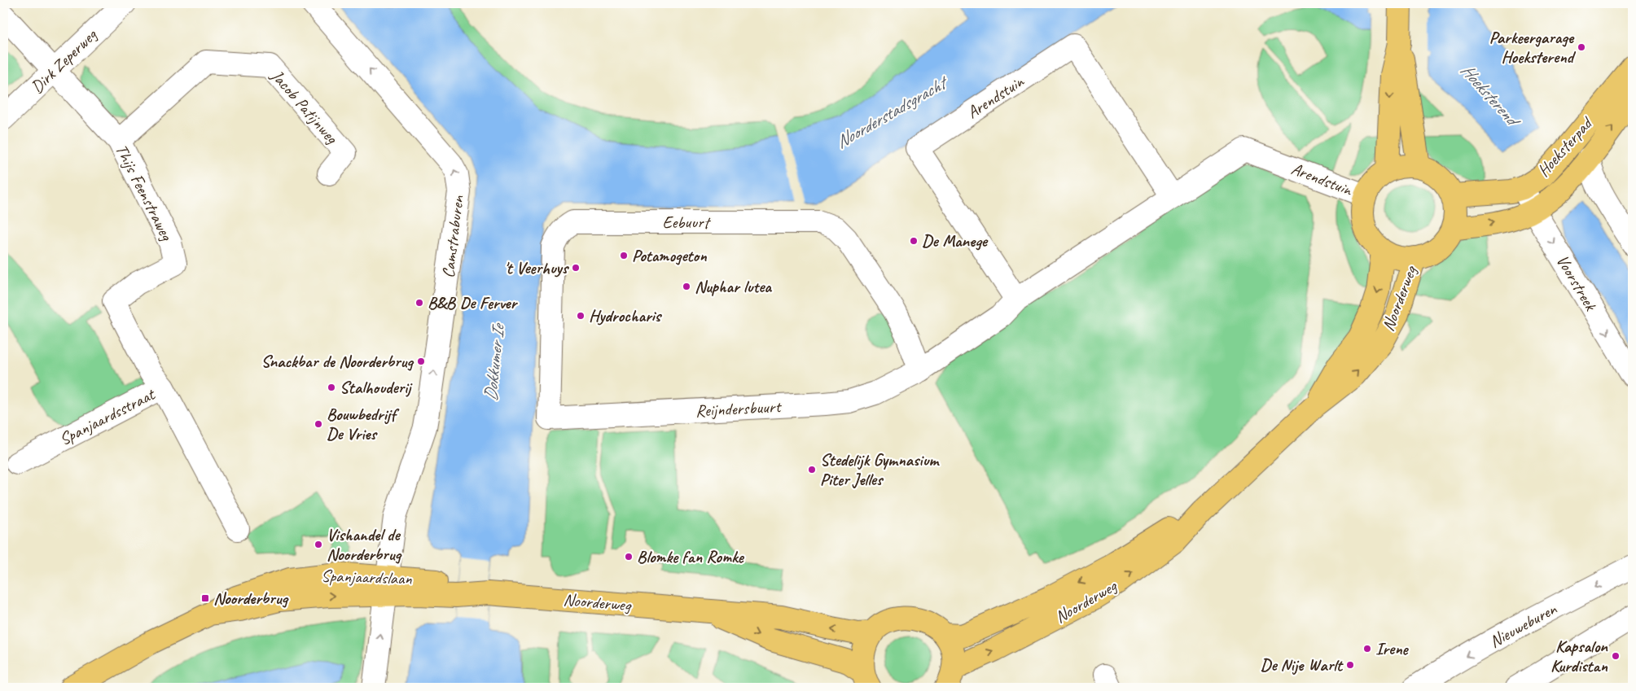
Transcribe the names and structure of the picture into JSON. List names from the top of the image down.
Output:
{
  "streets": {
    "main road": ["Hoeksterpad", "Noorderweg", "Spanjaardslaan"],
    "street": [
      "Dirk Zeperweg",
      "Arendstuin",
      "Jacob Patijnweg",
      "Thijs Feenstraweg",
      "Eebuurt",
      "Camstraburen",
      "Voorstreek",
      "Reijndersbuurt",
      "Spanjaardsstraat",
      "Nieuweburen"
    ]
  },
  "crossings": [
    ["Dirk Zeperweg", "Thijs Feenstraweg"],
    ["Arendstuin", "Hoeksterpad"],
    ["Arendstuin", "Eebuurt"],
    ["Arendstuin", "Noorderweg"],
    ["Arendstuin", "Reijndersbuurt"],
    ["Jacob Patijnweg", "Thijs Feenstraweg"],
    ["Hoeksterpad", "Voorstreek"],
    ["Hoeksterpad", "Noorderweg"],
    ["Thijs Feenstraweg", "Spanjaardsstraat"],
    ["Eebuurt", "Reijndersbuurt"],
    ["Camstraburen", "Spanjaardslaan"],
    ["Noorderweg", "Spanjaardslaan"]
  ],
  "one_way": ["Camstraburen"],
  "water": ["Hoeksterend", "Noorderstadsgracht", "Dokkumer Ie"],
  "places": {
    "other": [
      "Parkeergarage Hoeksterend",
      "De Manege",
      "Potamogeton",
      "'t Veerhuys",
      "Nuphar lutea",
      "B&B De Ferver",
      "Hydrocharis",
      "Snackbar de Noorderbrug",
      "Stalhouderij",
      "Bouwbedrijf De Vries",
      "Stedelijk Gymnasium Piter Jelles",
      "Vishandel de Noorderbrug",
      "Blomke fan Romke",
      "Irene",
      "Kapsalon Kurdistan",
      "De Nije Warlt"
    ],
    "transit": ["Noorderbrug"]
  }
}
